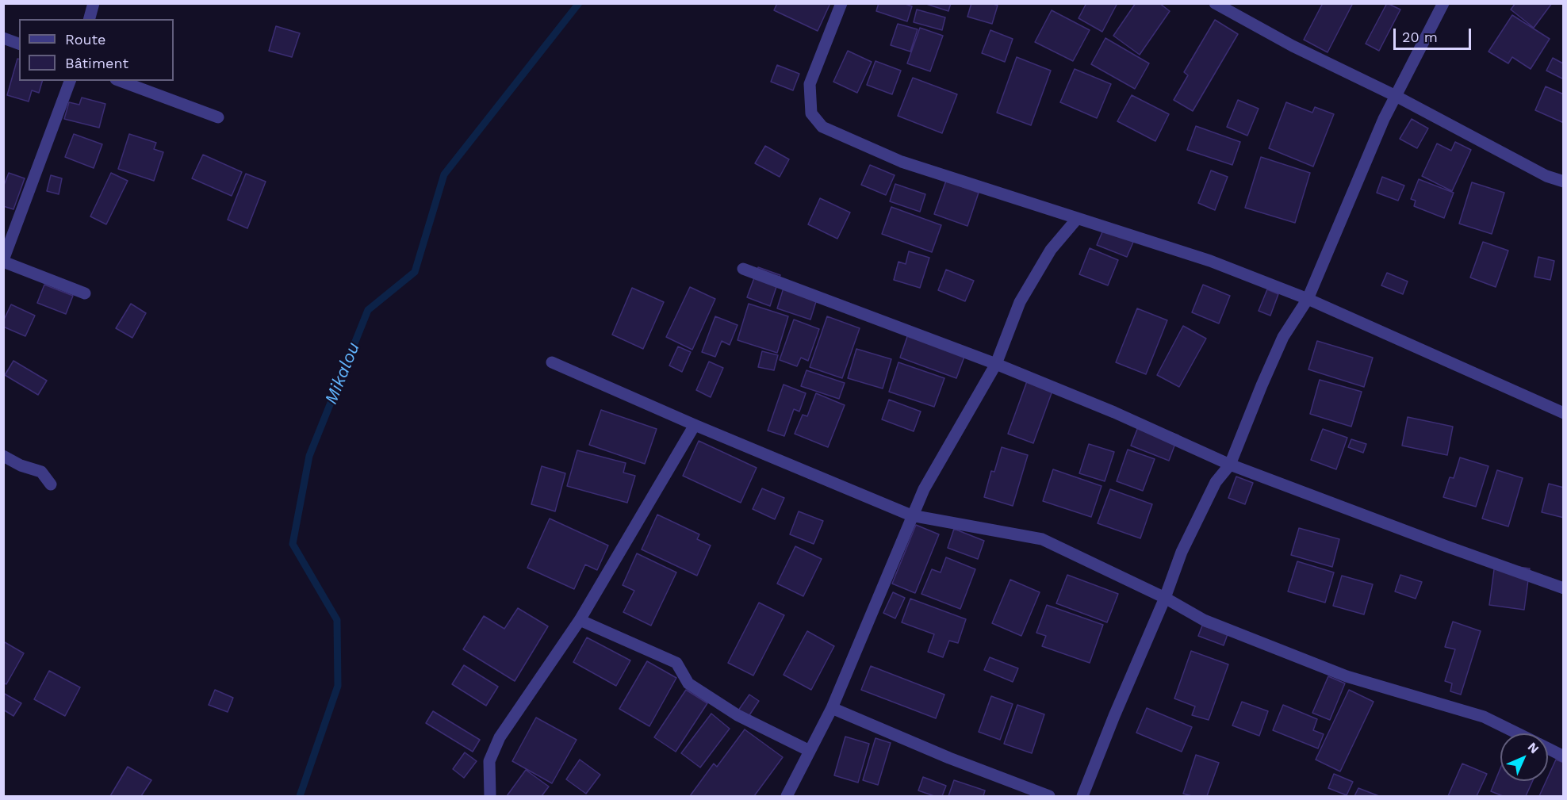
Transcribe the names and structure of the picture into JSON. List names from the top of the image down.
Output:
{
  "water": ["Mikalou"],
  "legend": ["Route", "Bâtiment"],
  "scale_bar": "20 m",
  "north": "top right"
}
